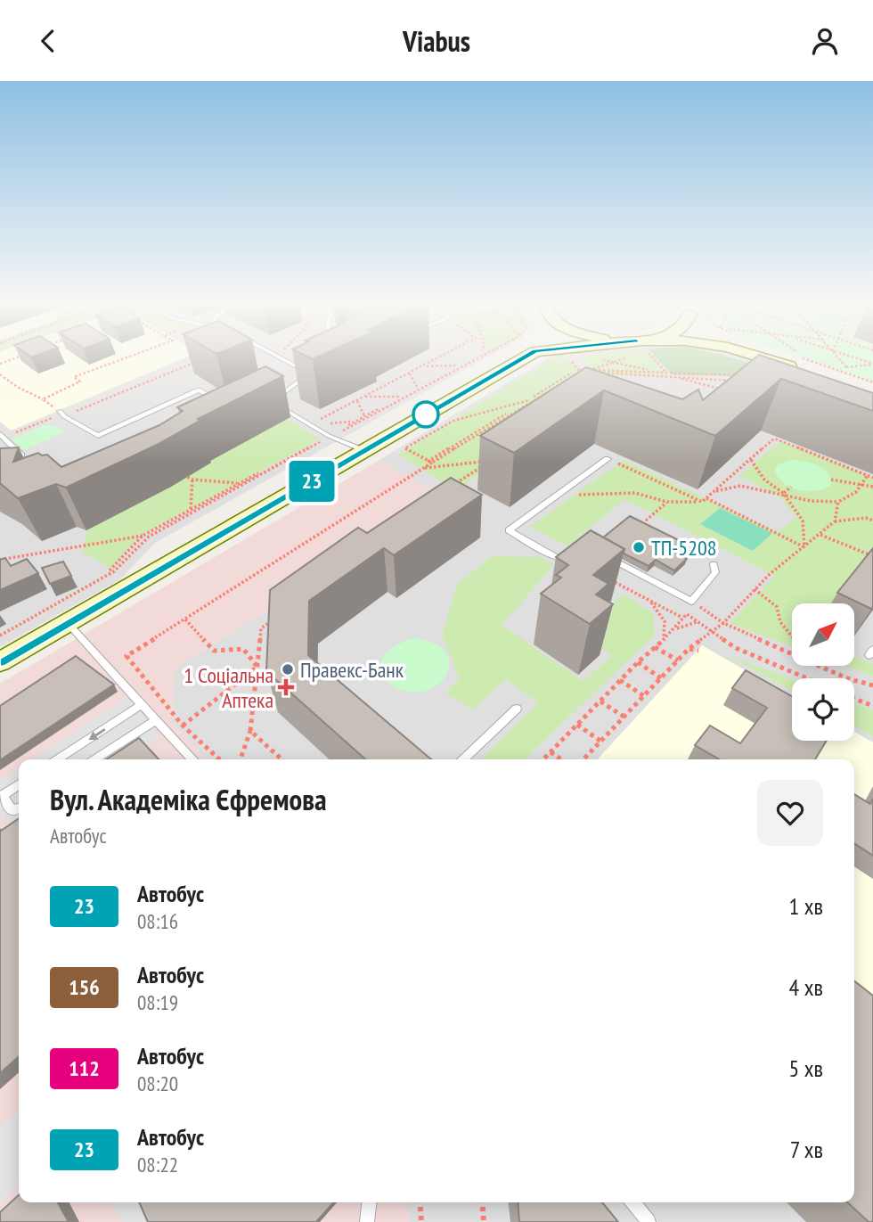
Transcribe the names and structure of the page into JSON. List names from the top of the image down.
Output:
{
  "places": {
    "other": ["ТП-5208", "Правекс-Банк"],
    "health": ["1 Соціальна Аптека"]
  },
  "lines": ["bus line 23"],
  "north": "top right",
  "page": {
    "header": "Viabus",
    "on_map": "23",
    "heading": ["Вул. Академіка Єфремова", "Автобус"],
    "list": [
      {
        "mark": "23",
        "name": "Автобус",
        "note": "08:16",
        "value": "1 хв"
      },
      {
        "mark": "156",
        "name": "Автобус",
        "note": "08:19",
        "value": "4 хв"
      },
      {
        "mark": "112",
        "name": "Автобус",
        "note": "08:20",
        "value": "5 хв"
      },
      {
        "mark": "23",
        "name": "Автобус",
        "note": "08:22",
        "value": "7 хв"
      }
    ]
  }
}
